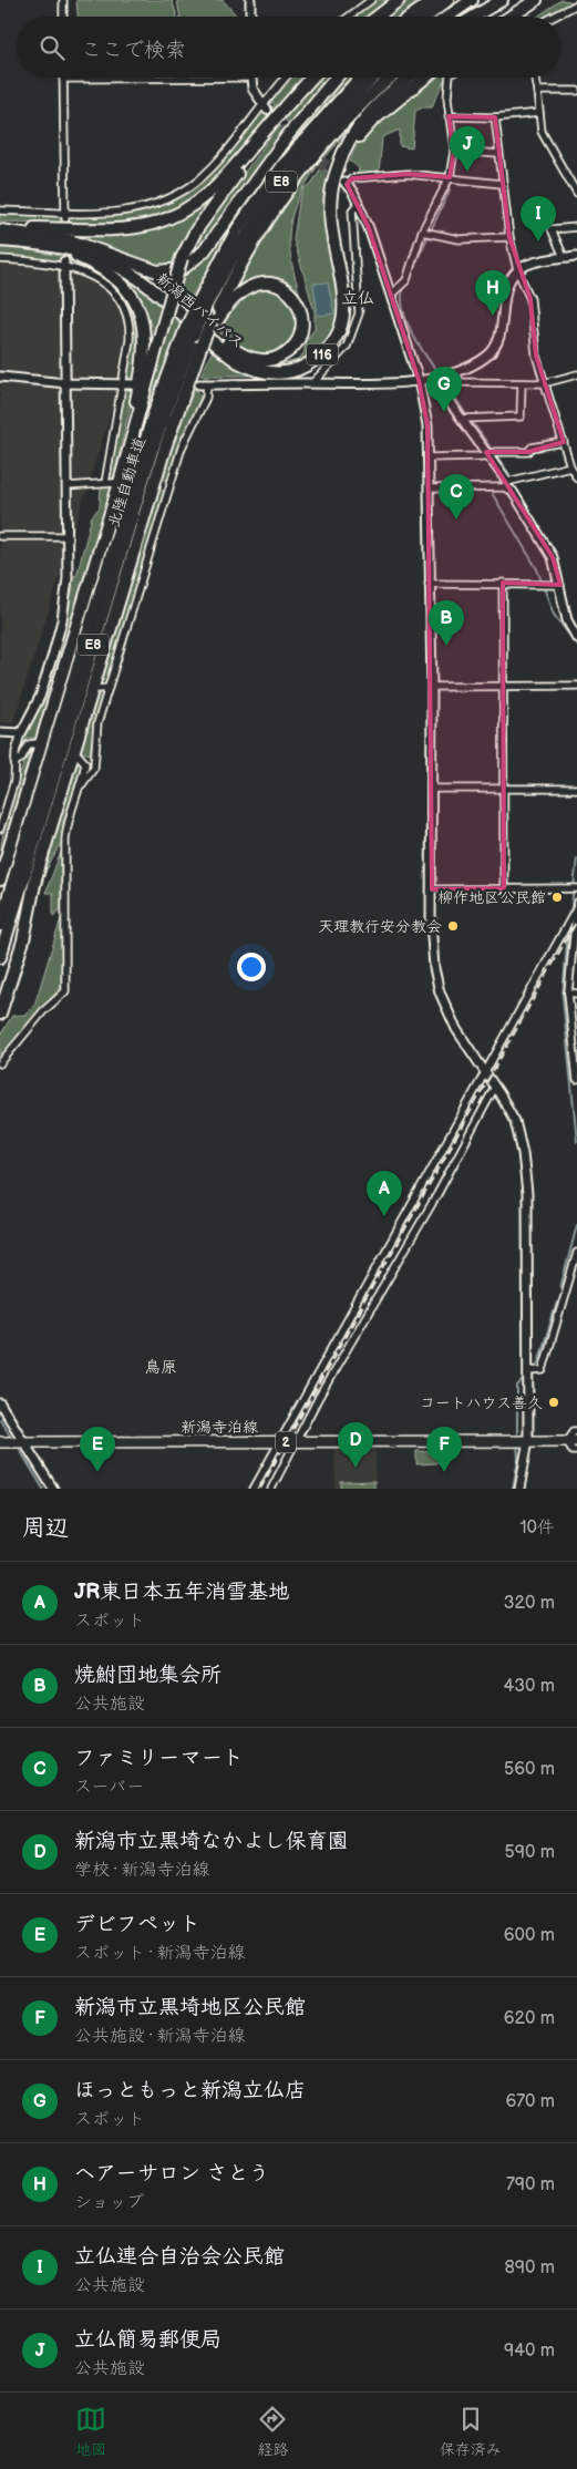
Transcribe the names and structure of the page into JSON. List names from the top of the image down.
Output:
{
  "streets": {
    "highway": [
      "E8",
      "新潟西バイパス",
      "116",
      "北陸自動車道"
    ],
    "main road": ["新潟寺泊線", "2"]
  },
  "districts": ["立仏", "鳥原"],
  "places": ["柳作地区公民館", "天理教行安分教会", "コートハウス善久"],
  "page": {
    "search": "ここで検索",
    "pins": [
      "J",
      "I",
      "H",
      "G",
      "C",
      "B",
      "A",
      "D",
      "E",
      "F"
    ],
    "heading": ["周辺", "10件"],
    "list": [
      {
        "mark": "A",
        "name": "JR東日本五年消雪基地",
        "note": "スポット",
        "value": "320 m"
      },
      {
        "mark": "B",
        "name": "焼鮒団地集会所",
        "note": "公共施設",
        "value": "430 m"
      },
      {
        "mark": "C",
        "name": "ファミリーマート",
        "note": "スーパー",
        "value": "560 m"
      },
      {
        "mark": "D",
        "name": "新潟市立黒埼なかよし保育園",
        "note": "学校 · 新潟寺泊線",
        "value": "590 m"
      },
      {
        "mark": "E",
        "name": "デビフペット",
        "note": "スポット · 新潟寺泊線",
        "value": "600 m"
      },
      {
        "mark": "F",
        "name": "新潟市立黒埼地区公民館",
        "note": "公共施設 · 新潟寺泊線",
        "value": "620 m"
      },
      {
        "mark": "G",
        "name": "ほっともっと新潟立仏店",
        "note": "スポット",
        "value": "670 m"
      },
      {
        "mark": "H",
        "name": "ヘアーサロン さとう",
        "note": "ショップ",
        "value": "790 m"
      },
      {
        "mark": "I",
        "name": "立仏連合自治会公民館",
        "note": "公共施設",
        "value": "890 m"
      },
      {
        "mark": "J",
        "name": "立仏簡易郵便局",
        "note": "公共施設",
        "value": "940 m"
      }
    ],
    "nav": ["地図", "経路", "保存済み"]
  }
}
